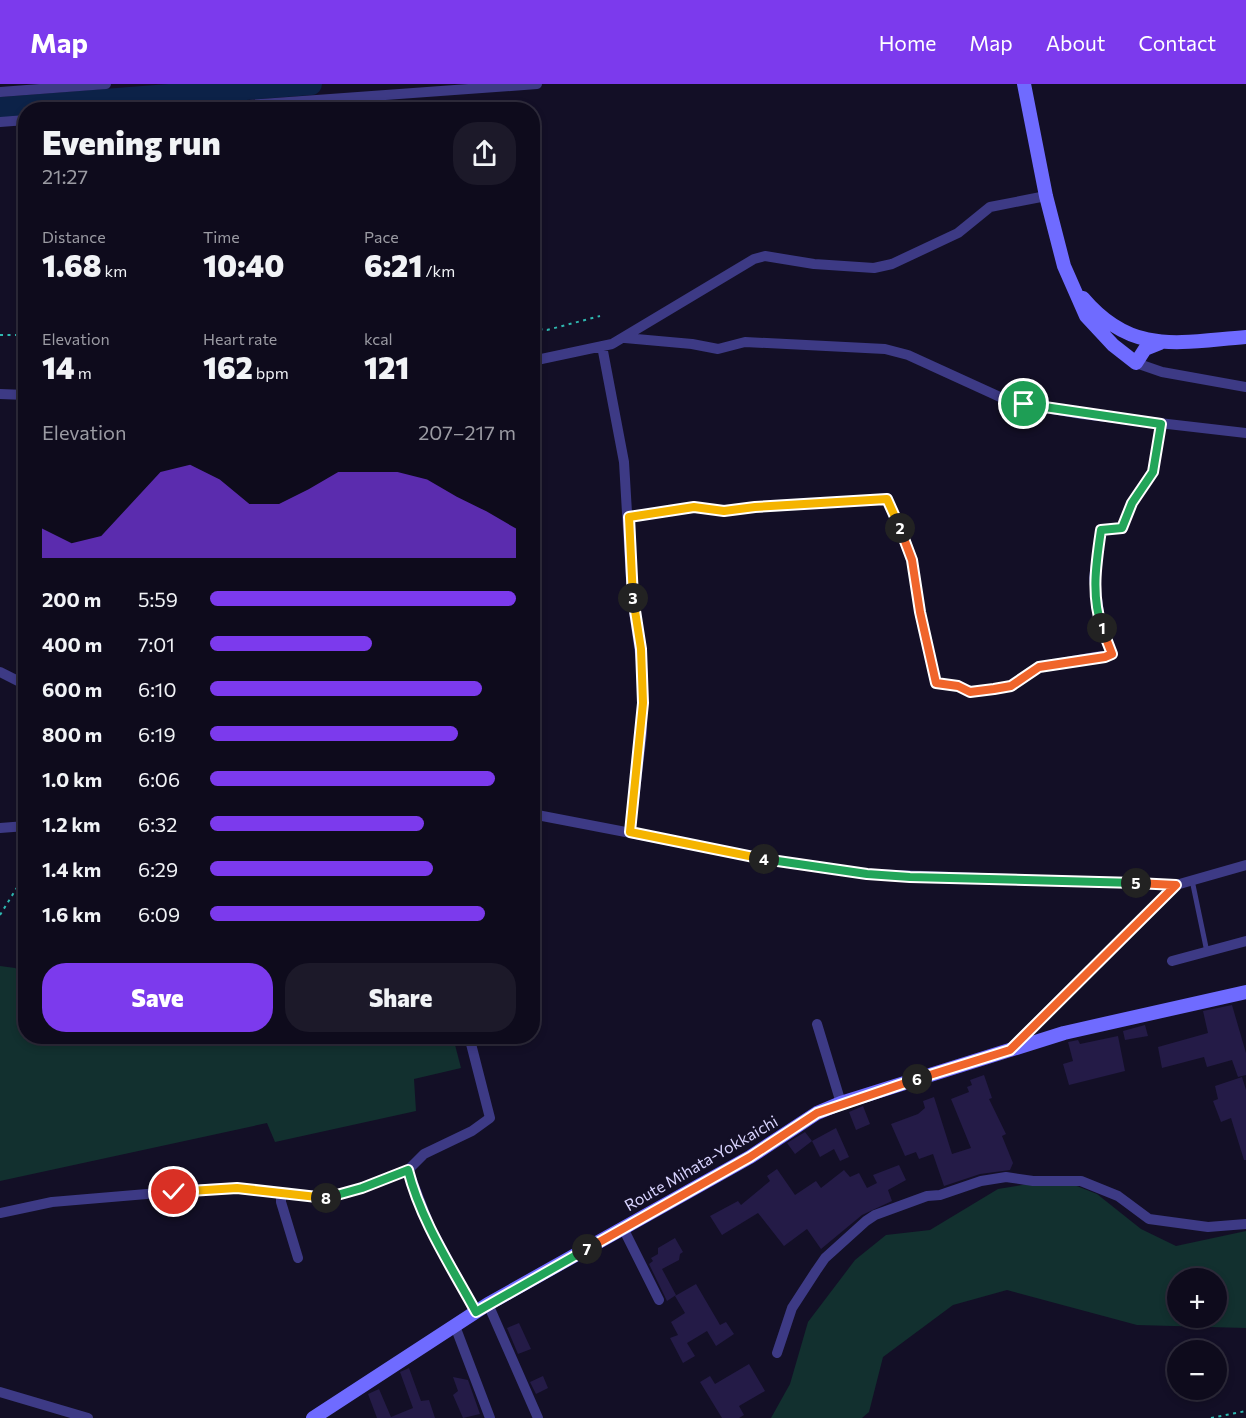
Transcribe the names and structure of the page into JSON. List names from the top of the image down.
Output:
{
  "streets": {
    "main road": ["Route Mihata-Yokkaichi"]
  },
  "page": {
    "header": "Map",
    "nav": [
      "Home",
      "Map",
      "About",
      "Contact"
    ],
    "heading": ["Evening run", "21:27"],
    "stats": [
      ["Distance", "1.68 km"],
      ["Time", "10:40"],
      ["Pace", "6:21 /km"],
      ["Elevation", "14 m"],
      ["Heart rate", "162 bpm"],
      ["kcal", "121"]
    ],
    "chart": ["Elevation", "207–217 m"],
    "pins": [
      "2",
      "3",
      "1",
      "4",
      "5",
      "6",
      "8",
      "7"
    ],
    "list": [
      {
        "name": "200 m",
        "note": "5:59"
      },
      {
        "name": "400 m",
        "note": "7:01"
      },
      {
        "name": "600 m",
        "note": "6:10"
      },
      {
        "name": "800 m",
        "note": "6:19"
      },
      {
        "name": "1.0 km",
        "note": "6:06"
      },
      {
        "name": "1.2 km",
        "note": "6:32"
      },
      {
        "name": "1.4 km",
        "note": "6:29"
      },
      {
        "name": "1.6 km",
        "note": "6:09"
      }
    ],
    "buttons": ["Save", "Share"],
    "map_buttons": ["+", "−"]
  }
}
